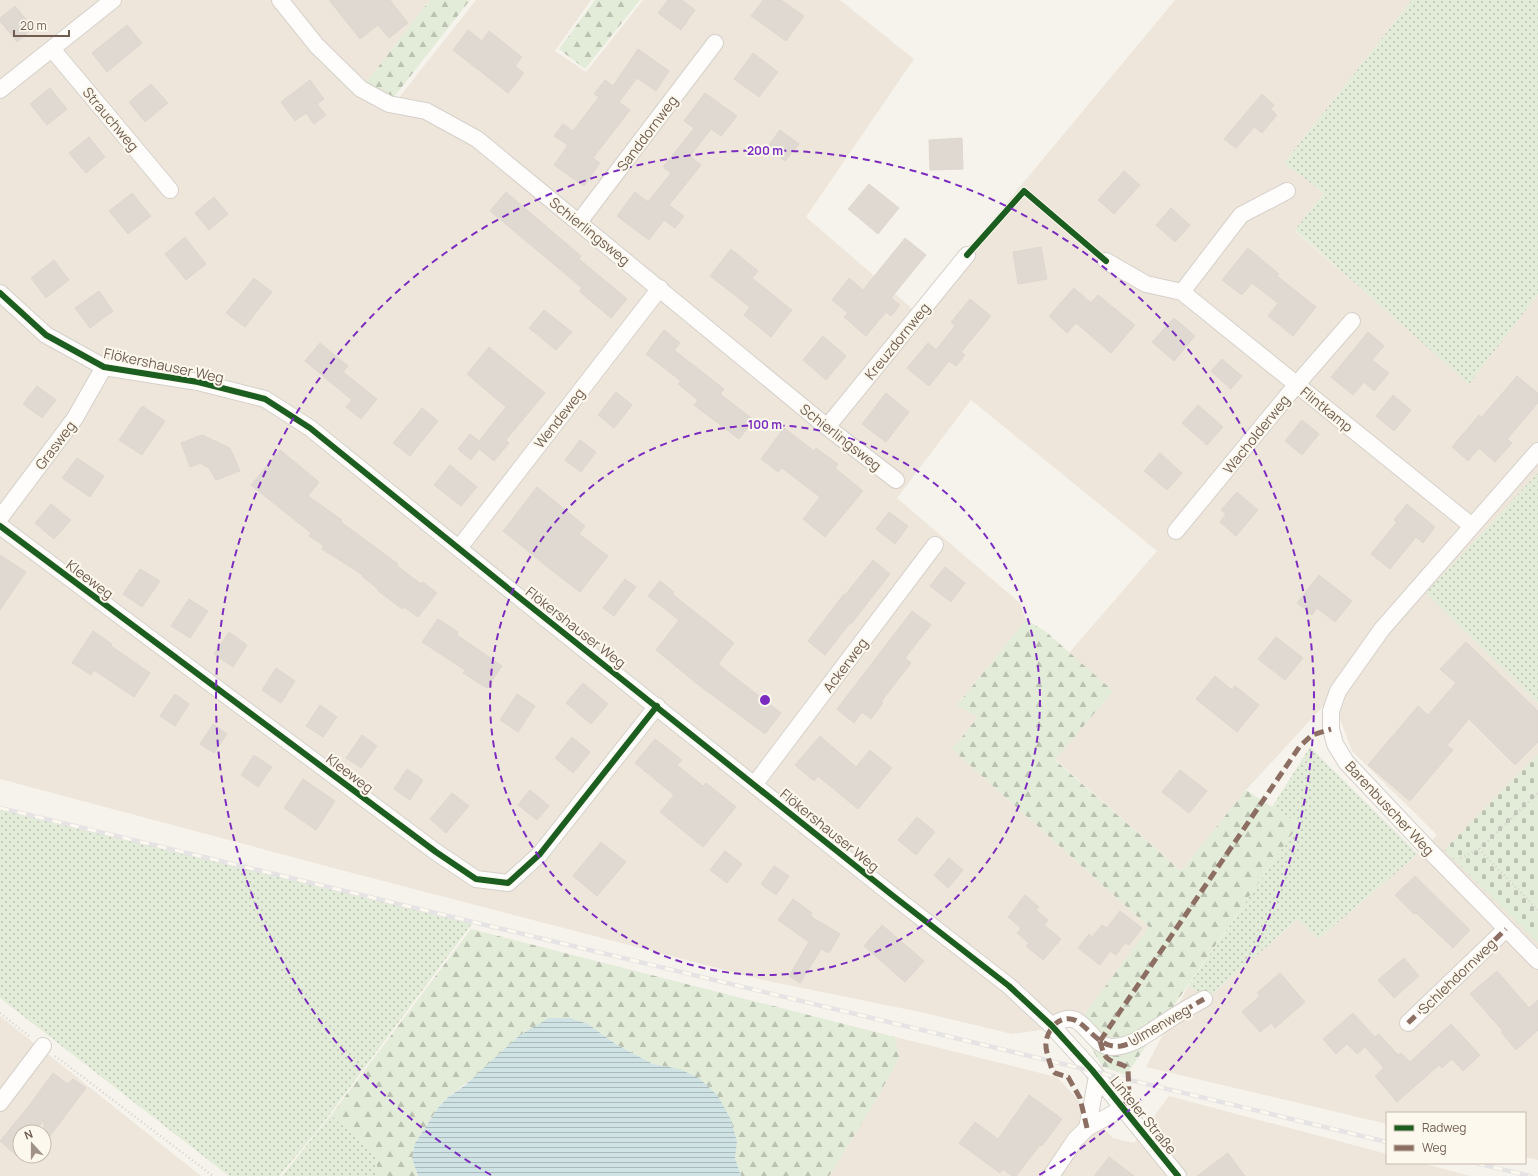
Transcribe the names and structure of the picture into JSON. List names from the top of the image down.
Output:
{
  "streets": {
    "street": [
      "Strauchweg",
      "Sanddornweg",
      "Schierlingsweg",
      "Kreuzdornweg",
      "Flökershauser Weg",
      "Flintkamp",
      "Wendeweg",
      "Wacholderweg",
      "Grasweg",
      "Kleeweg",
      "Ackerweg",
      "Barenbuscher Weg",
      "Schlehdornweg",
      "Ulmenweg",
      "Linteler Straße"
    ]
  },
  "crossings": [
    ["Sanddornweg", "Schierlingsweg"],
    ["Schierlingsweg", "Kreuzdornweg"],
    ["Schierlingsweg", "Wendeweg"],
    ["Flökershauser Weg", "Wendeweg"],
    ["Flökershauser Weg", "Grasweg"],
    ["Flökershauser Weg", "Kleeweg"],
    ["Flökershauser Weg", "Ackerweg"],
    ["Flökershauser Weg", "Ulmenweg"],
    ["Flökershauser Weg", "Linteler Straße"],
    ["Flintkamp", "Wacholderweg"],
    ["Flintkamp", "Barenbuscher Weg"],
    ["Barenbuscher Weg", "Schlehdornweg"]
  ],
  "legend": ["Radweg", "Weg"],
  "scale_bar": "20 m",
  "north": "top",
  "rings": ["200 m", "100 m"]
}
